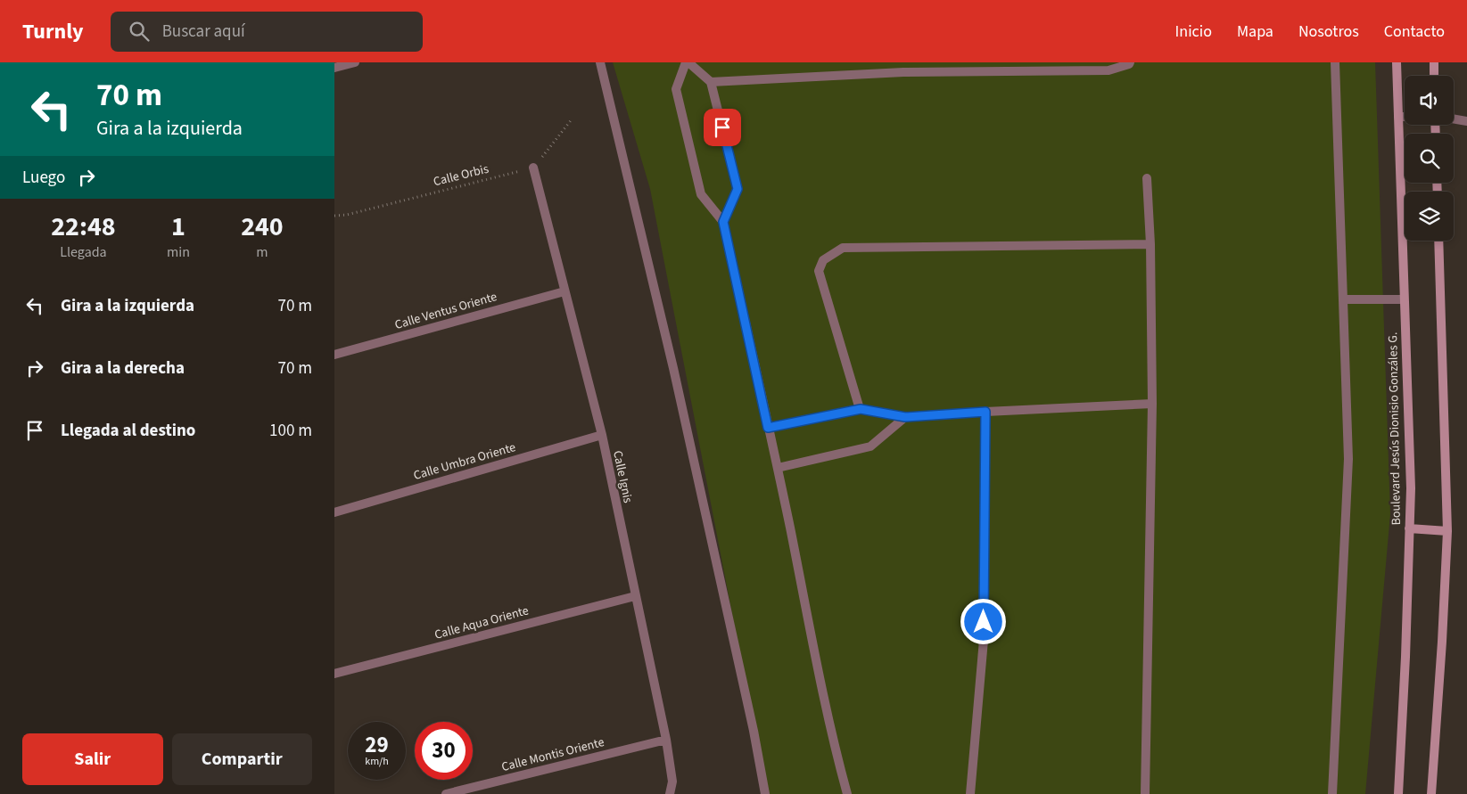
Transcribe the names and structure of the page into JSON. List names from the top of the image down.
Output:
{
  "streets": {
    "main road": ["Boulevard Jesús Dionisio Gonzáles G."],
    "street": [
      "Calle Ventus Oriente",
      "Calle Umbra Oriente",
      "Calle Ignis",
      "Calle Aqua Oriente",
      "Calle Montis Oriente"
    ],
    "path": ["Calle Orbis"]
  },
  "crossings": [
    ["Calle Orbis", "Calle Ignis"],
    ["Calle Ventus Oriente", "Calle Ignis"],
    ["Calle Umbra Oriente", "Calle Ignis"],
    ["Calle Ignis", "Calle Aqua Oriente"],
    ["Calle Ignis", "Calle Montis Oriente"]
  ],
  "page": {
    "header": "Turnly",
    "search": "Buscar aquí",
    "nav": [
      "Inicio",
      "Mapa",
      "Nosotros",
      "Contacto"
    ],
    "turn": ["70 m", "Gira a la izquierda"],
    "then": "Luego",
    "eta": [
      "22:48",
      "Llegada",
      "1",
      "min",
      "240",
      "m"
    ],
    "list": [
      {
        "name": "Gira a la izquierda",
        "value": "70 m"
      },
      {
        "name": "Gira a la derecha",
        "value": "70 m"
      },
      {
        "name": "Llegada al destino",
        "value": "100 m"
      }
    ],
    "speed": "29 km/h",
    "limit": "30",
    "buttons": ["Salir", "Compartir"]
  }
}
